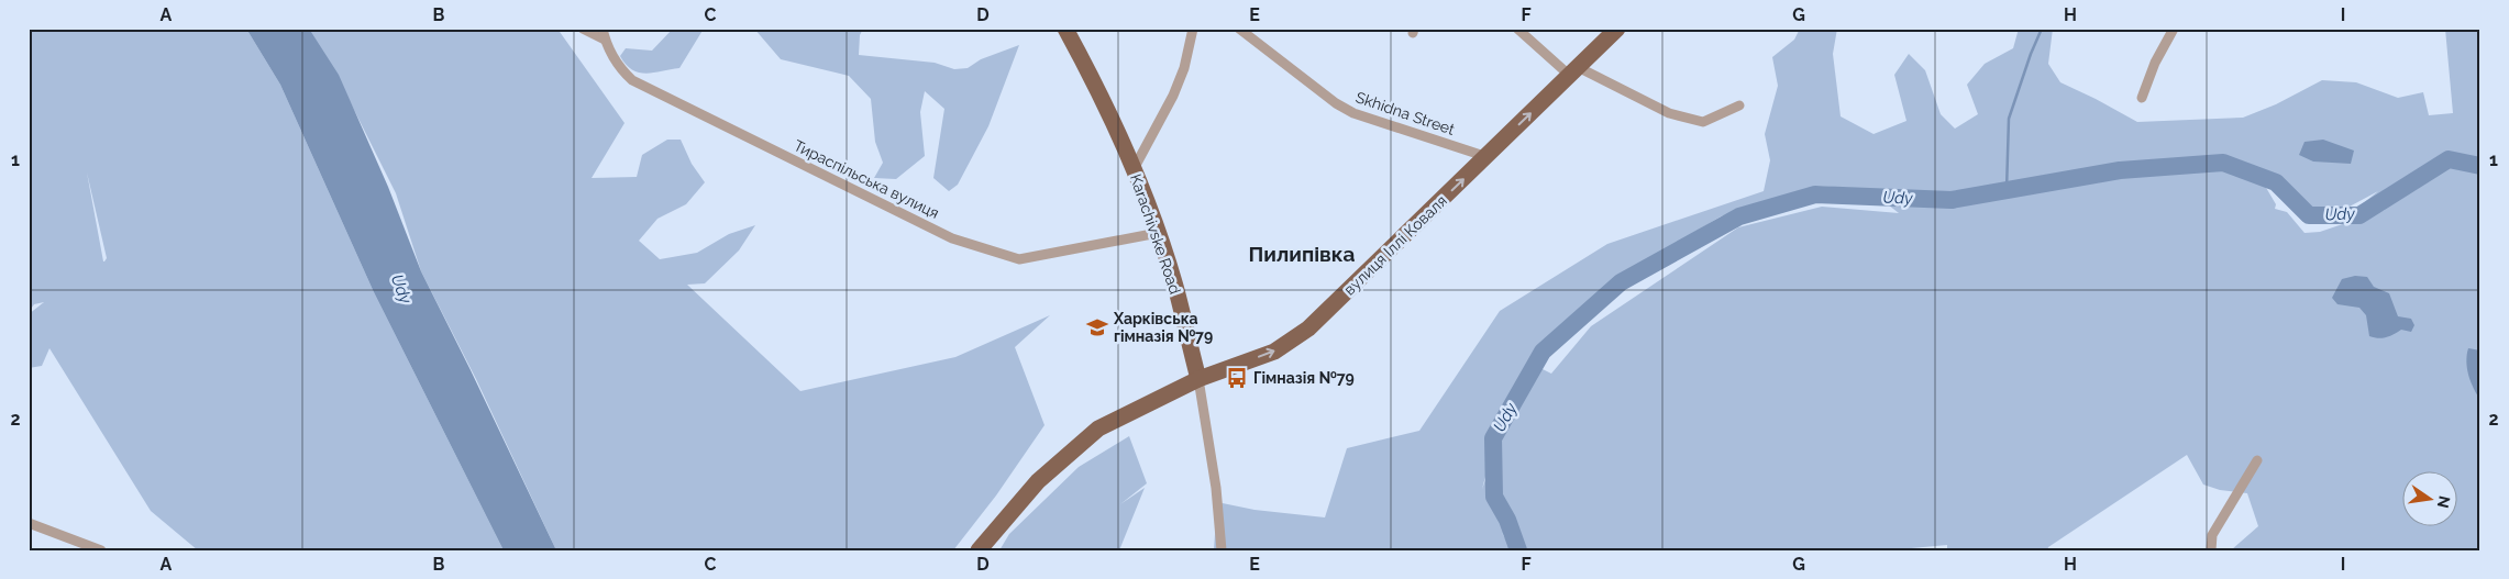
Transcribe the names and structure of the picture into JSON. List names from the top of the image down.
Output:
{
  "streets": {
    "main road": ["Karachivske Road", "вулиця Іллі Коваля"],
    "street": ["Skhidna Street", "Тираспільська вулиця"]
  },
  "crossings": [
    ["Skhidna Street", "вулиця Іллі Коваля"],
    ["Тираспільська вулиця", "Karachivske Road"],
    ["Karachivske Road", "вулиця Іллі Коваля"]
  ],
  "one_way": ["вулиця Іллі Коваля"],
  "districts": ["Пилипівка"],
  "water": ["Udy"],
  "places": {
    "school or university": ["Харківська гімназія №79"],
    "bus stop": ["Гімназія №79"]
  },
  "north": "right",
  "grid": {
    "columns": [
      "A",
      "B",
      "C",
      "D",
      "E",
      "F",
      "G",
      "H",
      "I"
    ],
    "rows": ["1", "2"]
  }
}
